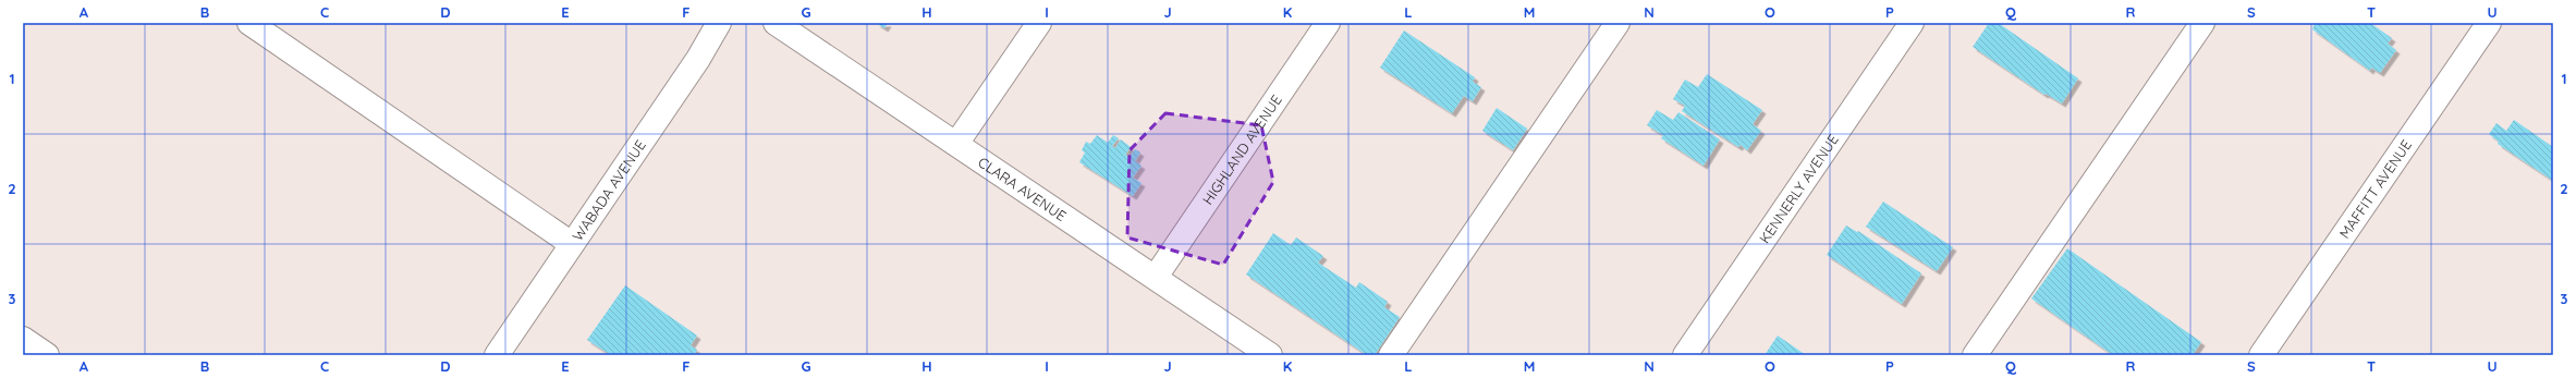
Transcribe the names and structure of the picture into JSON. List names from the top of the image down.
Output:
{
  "streets": {
    "street": [
      "HIGHLAND AVENUE",
      "CLARA AVENUE",
      "WABADA AVENUE",
      "KENNERLY AVENUE",
      "MAFFITT AVENUE"
    ]
  },
  "crossings": [
    ["HIGHLAND AVENUE", "CLARA AVENUE"]
  ],
  "grid": {
    "columns": [
      "A",
      "B",
      "C",
      "D",
      "E",
      "F",
      "G",
      "H",
      "I",
      "J",
      "K",
      "L",
      "M",
      "N",
      "O",
      "P",
      "Q",
      "R",
      "S",
      "T",
      "U"
    ],
    "rows": ["1", "2", "3"]
  }
}
